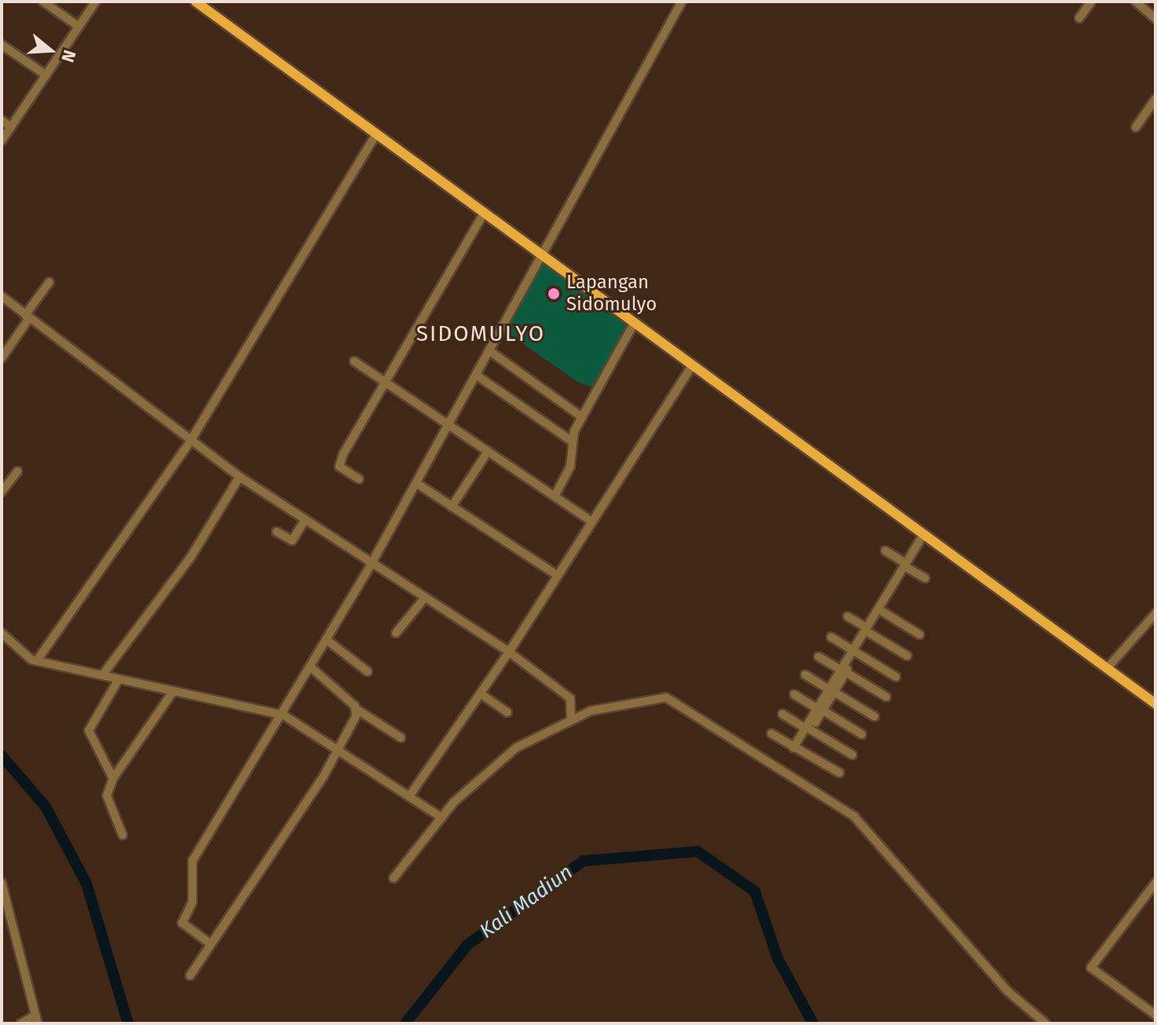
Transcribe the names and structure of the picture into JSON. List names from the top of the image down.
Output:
{
  "districts": ["SIDOMULYO"],
  "water": ["Kali Madiun"],
  "places": ["Lapangan Sidomulyo"],
  "north": "right"
}
